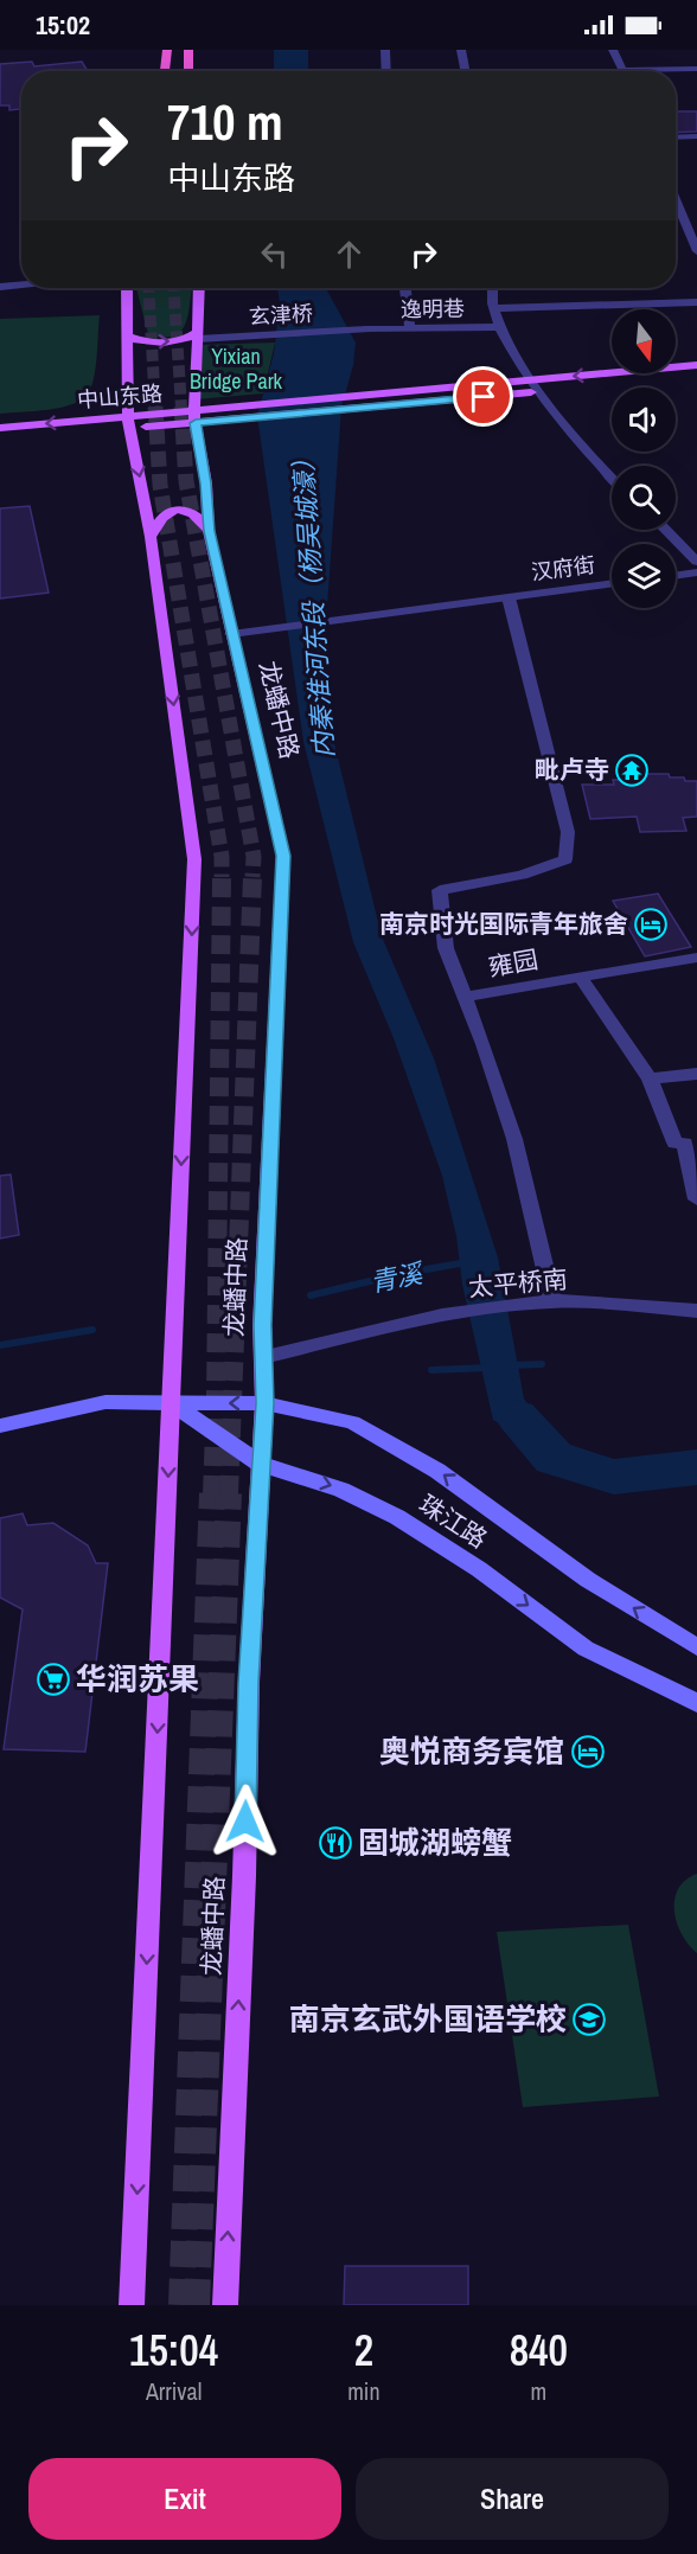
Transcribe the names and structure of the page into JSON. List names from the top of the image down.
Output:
{
  "streets": {
    "main road": ["中山东路", "龙蟠中路", "珠江路"],
    "street": [
      "逸明巷",
      "玄津桥",
      "汉府街",
      "雍园",
      "太平桥南"
    ]
  },
  "crossings": [
    ["逸明巷", "玄津桥"],
    ["玄津桥", "龙蟠中路"],
    ["中山东路", "龙蟠中路"],
    ["汉府街", "龙蟠中路"],
    ["龙蟠中路", "太平桥南"],
    ["龙蟠中路", "珠江路"]
  ],
  "water": ["内秦淮河东段（杨吴城濠）", "青溪"],
  "parks": ["Yixian Bridge Park"],
  "places": {
    "temple": ["毗卢寺"],
    "hotel": ["南京时光国际青年旅舍", "奥悦商务宾馆"],
    "supermarket": ["华润苏果"],
    "restaurant": ["固城湖螃蟹"],
    "school or university": ["南京玄武外国语学校"]
  },
  "north": "bottom",
  "page": {
    "status": "15:02",
    "turn": ["710 m", "中山东路"],
    "eta": [
      "15:04",
      "Arrival",
      "2",
      "min",
      "840",
      "m"
    ],
    "buttons": ["Exit", "Share"]
  }
}
